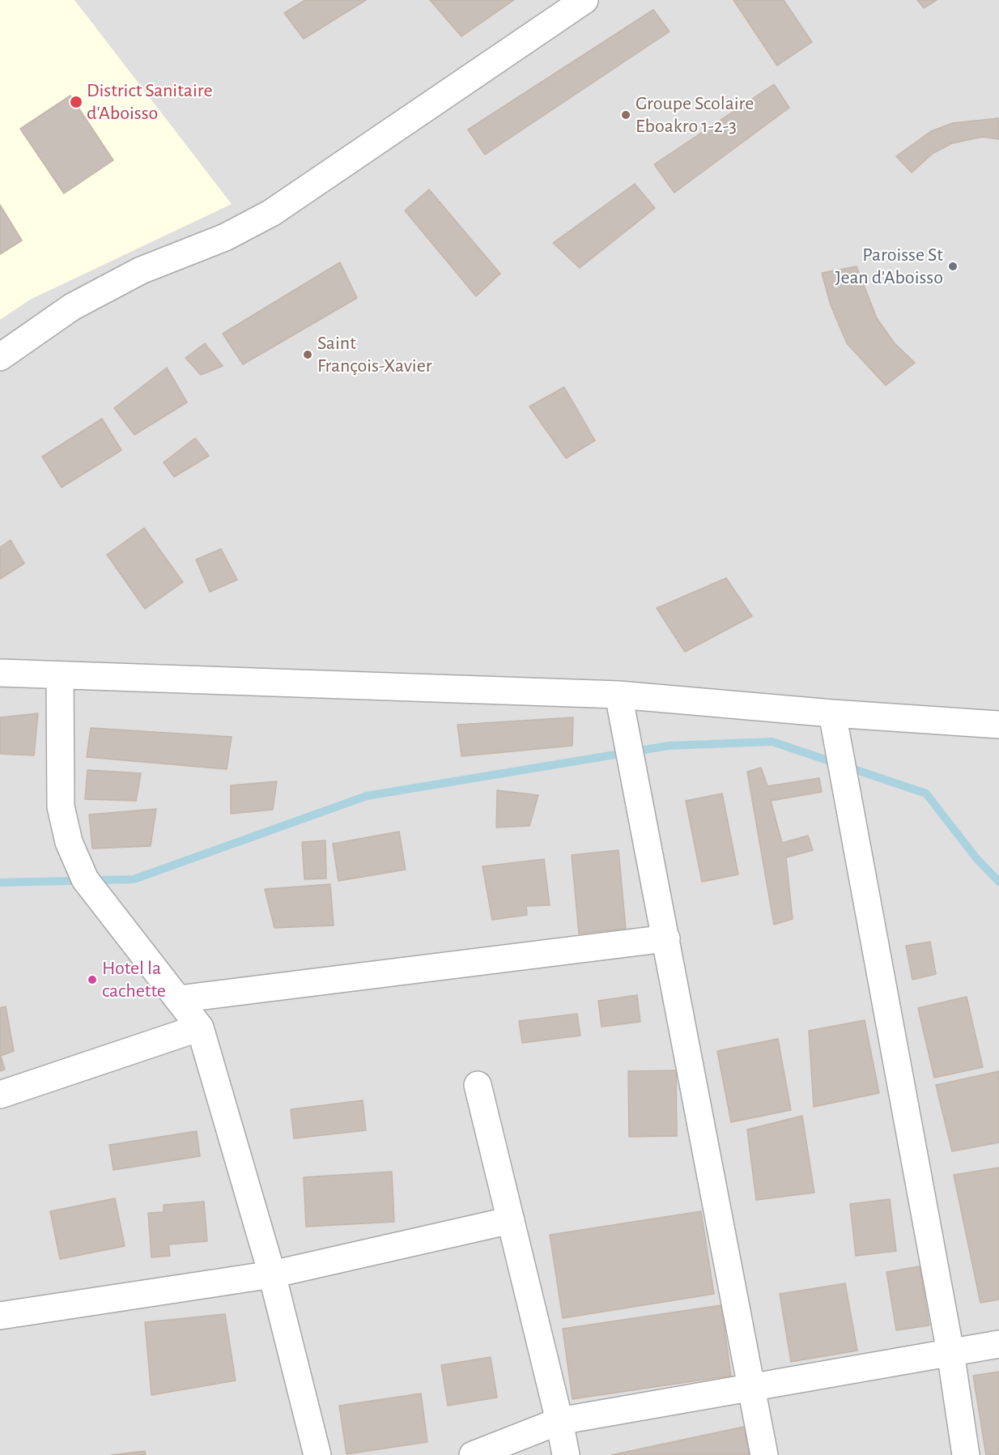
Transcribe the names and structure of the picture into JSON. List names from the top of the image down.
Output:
{
  "places": [
    "District Sanitaire d'Aboisso",
    "Groupe Scolaire Eboakro 1-2-3",
    "Paroisse St Jean d'Aboisso",
    "Saint François-Xavier",
    "Hotel la cachette"
  ]
}
